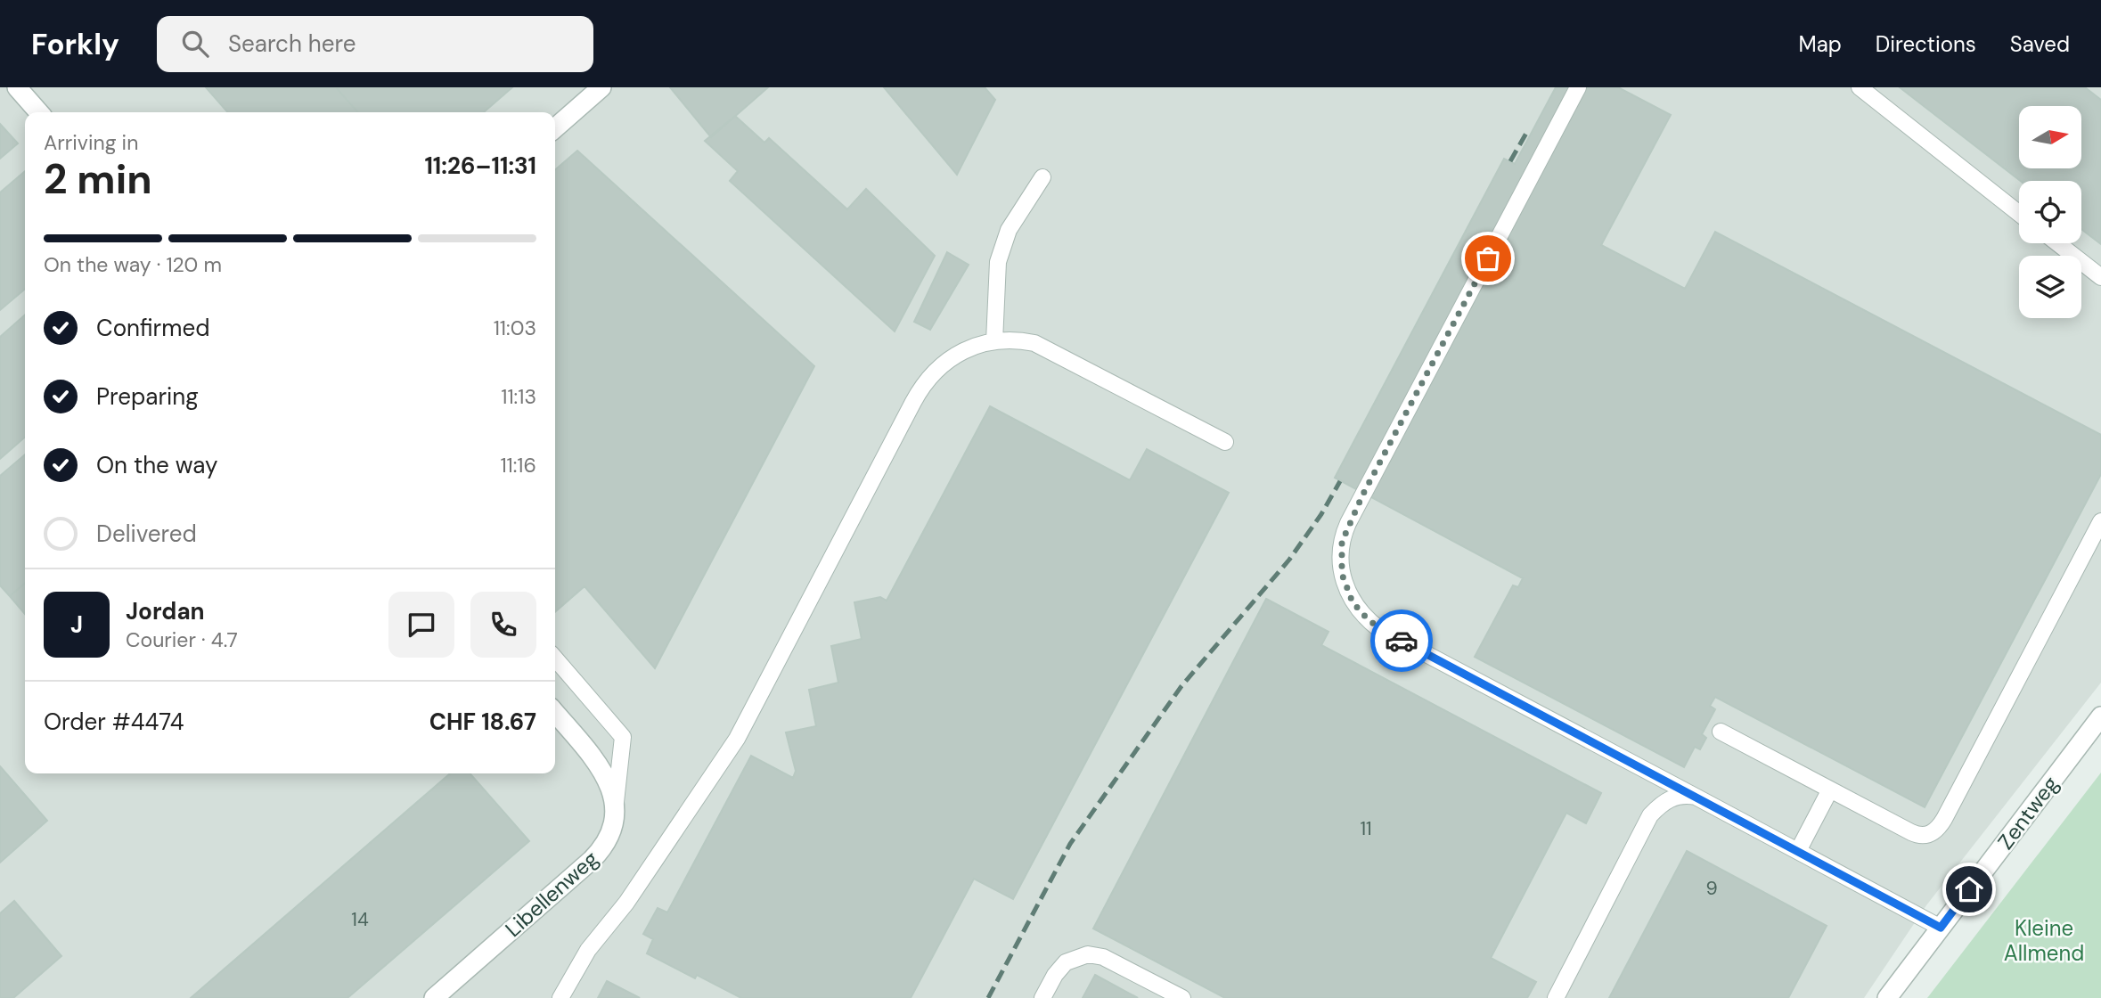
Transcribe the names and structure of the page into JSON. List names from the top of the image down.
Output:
{
  "streets": {
    "street": ["Zentweg", "Libellenweg"]
  },
  "parks": ["Kleine Allmend"],
  "house_numbers": ["11", "9", "14"],
  "north": "right",
  "page": {
    "header": "Forkly",
    "search": "Search here",
    "nav": ["Map", "Directions", "Saved"],
    "heading": ["2 min", "Arriving in", "11:26–11:31"],
    "panel": [
      "Jordan",
      "Courier · 4.7",
      "Order #4474",
      "CHF 18.67"
    ],
    "bar": "On the way · 120 m",
    "list": [
      ["Confirmed", "11:03"],
      ["Preparing", "11:13"],
      ["On the way", "11:16"],
      "Delivered"
    ],
    "round": "J"
  }
}
